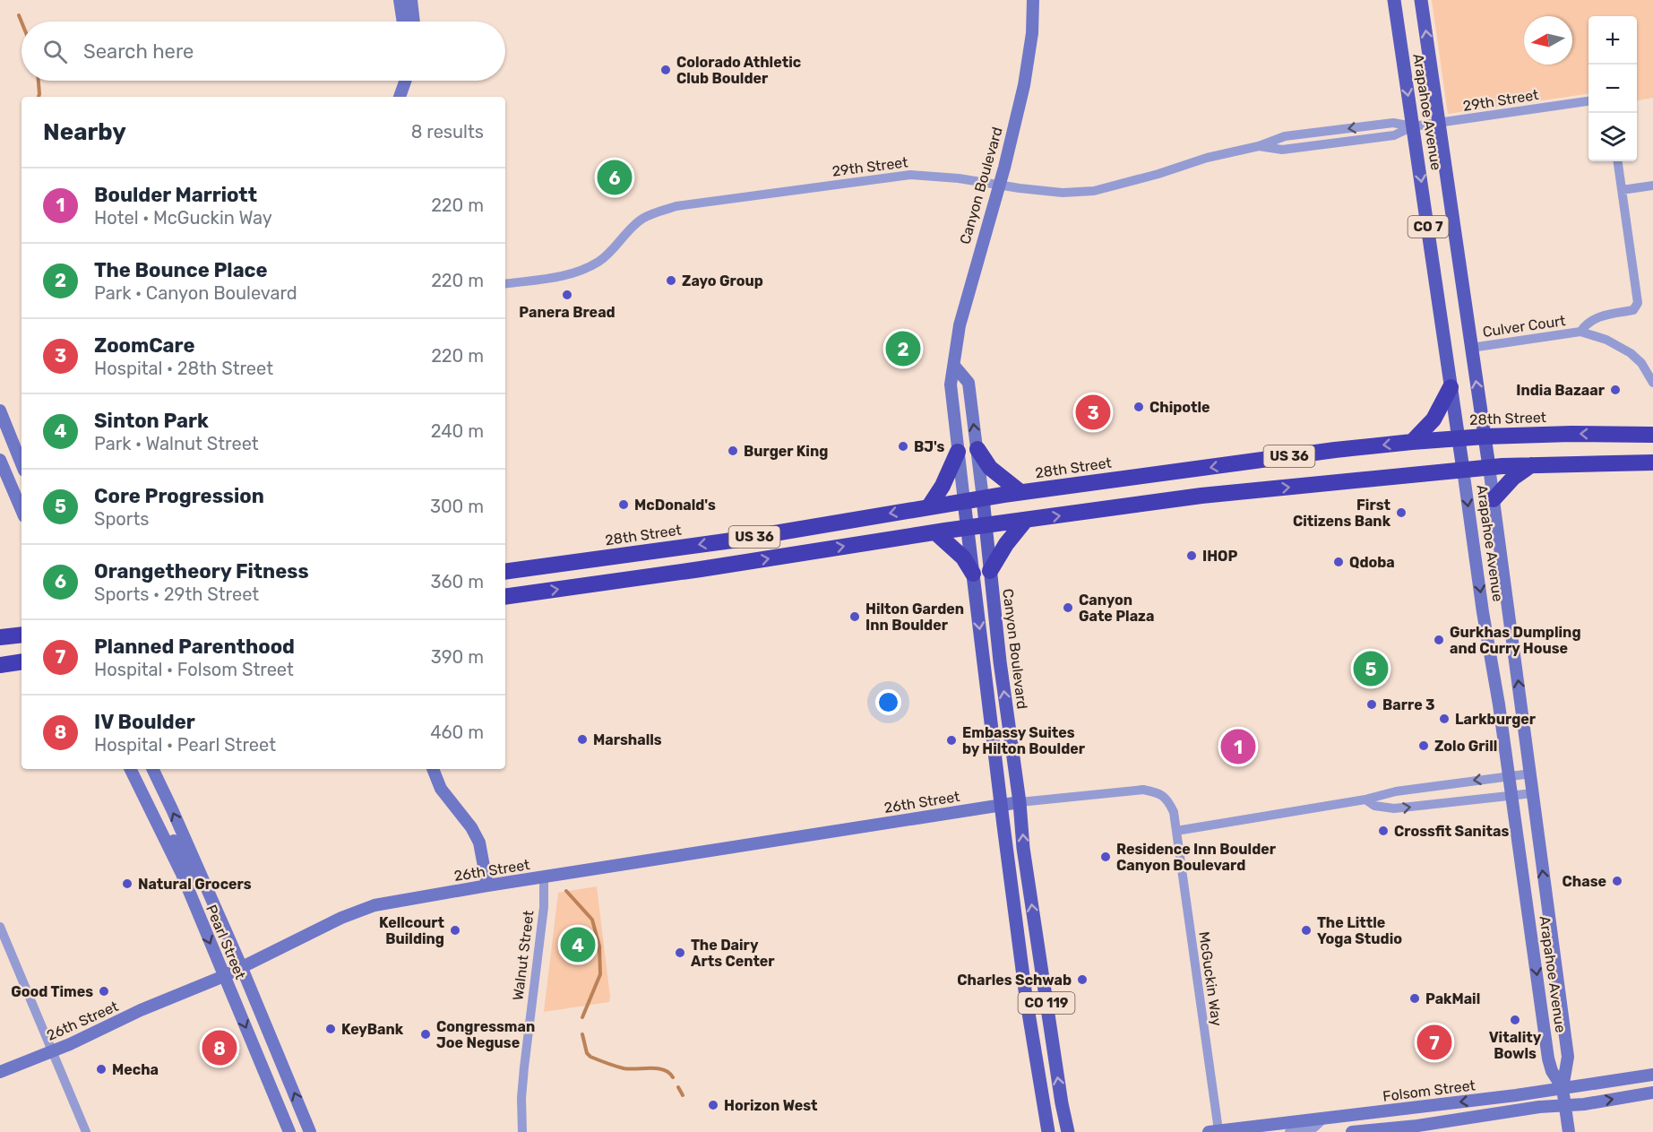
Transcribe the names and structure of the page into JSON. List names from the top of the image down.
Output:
{
  "streets": {
    "highway": ["28th Street", "US 36", "CO 119"],
    "main road": [
      "Arapahoe Avenue",
      "Canyon Boulevard",
      "CO 7",
      "26th Street",
      "Pearl Street",
      "Folsom Street"
    ],
    "street": [
      "29th Street",
      "Culver Court",
      "Walnut Street",
      "McGuckin Way"
    ]
  },
  "crossings": [
    ["29th Street", "Arapahoe Avenue"],
    ["29th Street", "Canyon Boulevard"],
    ["Arapahoe Avenue", "Culver Court"],
    ["Arapahoe Avenue", "28th Street"],
    ["Arapahoe Avenue", "US 36"],
    ["Arapahoe Avenue", "Folsom Street"],
    ["Canyon Boulevard", "28th Street"],
    ["Canyon Boulevard", "US 36"],
    ["Canyon Boulevard", "26th Street"],
    ["Canyon Boulevard", "McGuckin Way"],
    ["Canyon Boulevard", "CO 119"],
    ["US 36", "CO 119"],
    ["26th Street", "Pearl Street"],
    ["26th Street", "Walnut Street"],
    ["26th Street", "McGuckin Way"],
    ["McGuckin Way", "Folsom Street"]
  ],
  "places": [
    "Colorado Athletic Club Boulder",
    "Zayo Group",
    "Panera Bread",
    "India Bazaar",
    "Chipotle",
    "BJ's",
    "Burger King",
    "McDonald's",
    "First Citizens Bank",
    "IHOP",
    "Qdoba",
    "Canyon Gate Plaza",
    "Hilton Garden Inn Boulder",
    "Gurkhas Dumpling and Curry House",
    "Barre 3",
    "Larkburger",
    "Marshalls",
    "Embassy Suites by Hilton Boulder",
    "Zolo Grill",
    "Crossfit Sanitas",
    "Residence Inn Boulder Canyon Boulevard",
    "Chase",
    "Natural Grocers",
    "Kellcourt Building",
    "The Little Yoga Studio",
    "The Dairy Arts Center",
    "Charles Schwab",
    "Good Times",
    "PakMail",
    "Vitality Bowls",
    "KeyBank",
    "Congressman Joe Neguse",
    "Mecha",
    "Horizon West"
  ],
  "north": "left",
  "page": {
    "map_buttons": ["+", "−"],
    "search": "Search here",
    "heading": ["Nearby", "8 results"],
    "pins": [
      "6",
      "2",
      "3",
      "5",
      "1",
      "4",
      "7",
      "8"
    ],
    "list": [
      {
        "mark": "1",
        "name": "Boulder Marriott",
        "note": "Hotel · McGuckin Way",
        "value": "220 m"
      },
      {
        "mark": "2",
        "name": "The Bounce Place",
        "note": "Park · Canyon Boulevard",
        "value": "220 m"
      },
      {
        "mark": "3",
        "name": "ZoomCare",
        "note": "Hospital · 28th Street",
        "value": "220 m"
      },
      {
        "mark": "4",
        "name": "Sinton Park",
        "note": "Park · Walnut Street",
        "value": "240 m"
      },
      {
        "mark": "5",
        "name": "Core Progression",
        "note": "Sports",
        "value": "300 m"
      },
      {
        "mark": "6",
        "name": "Orangetheory Fitness",
        "note": "Sports · 29th Street",
        "value": "360 m"
      },
      {
        "mark": "7",
        "name": "Planned Parenthood",
        "note": "Hospital · Folsom Street",
        "value": "390 m"
      },
      {
        "mark": "8",
        "name": "IV Boulder",
        "note": "Hospital · Pearl Street",
        "value": "460 m"
      }
    ]
  }
}
